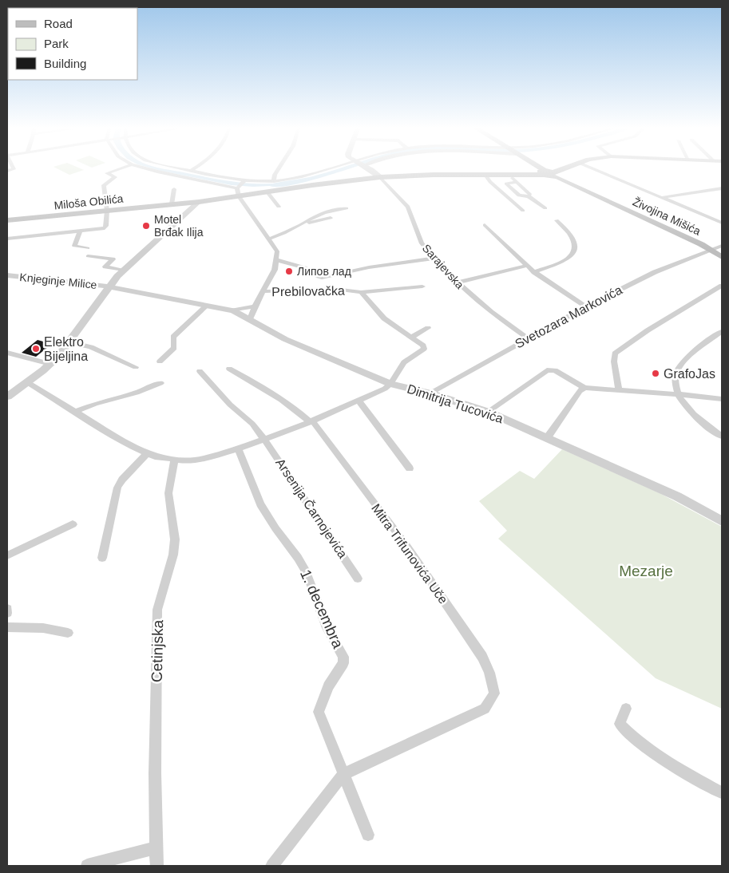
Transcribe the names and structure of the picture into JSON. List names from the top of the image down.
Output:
{
  "streets": {
    "main road": ["Miloša Obilića", "Živojina Mišića"],
    "street": [
      "Sarajevska",
      "Knjeginje Milice",
      "Prebilovačka",
      "Svetozara Markovića",
      "Dimitrija Tucovića",
      "Arsenija Čarnojevića",
      "Mitra Trifunovića Uče",
      "1. decembra",
      "Cetinjska"
    ]
  },
  "crossings": [
    ["Miloša Obilića", "Živojina Mišića"],
    ["Miloša Obilića", "Sarajevska"],
    ["Živojina Mišića", "Svetozara Markovića"],
    ["Sarajevska", "Svetozara Markovića"],
    ["Knjeginje Milice", "Dimitrija Tucovića"],
    ["Prebilovačka", "Dimitrija Tucovića"],
    ["Svetozara Markovića", "Dimitrija Tucovića"],
    ["Mitra Trifunovića Uče", "1. decembra"]
  ],
  "parks": ["Mezarje"],
  "places": [
    "Motel Brđak Ilija",
    "Липов лад",
    "Elektro Bijeljina",
    "GrafoJas"
  ],
  "legend": ["Road", "Park", "Building"]
}
